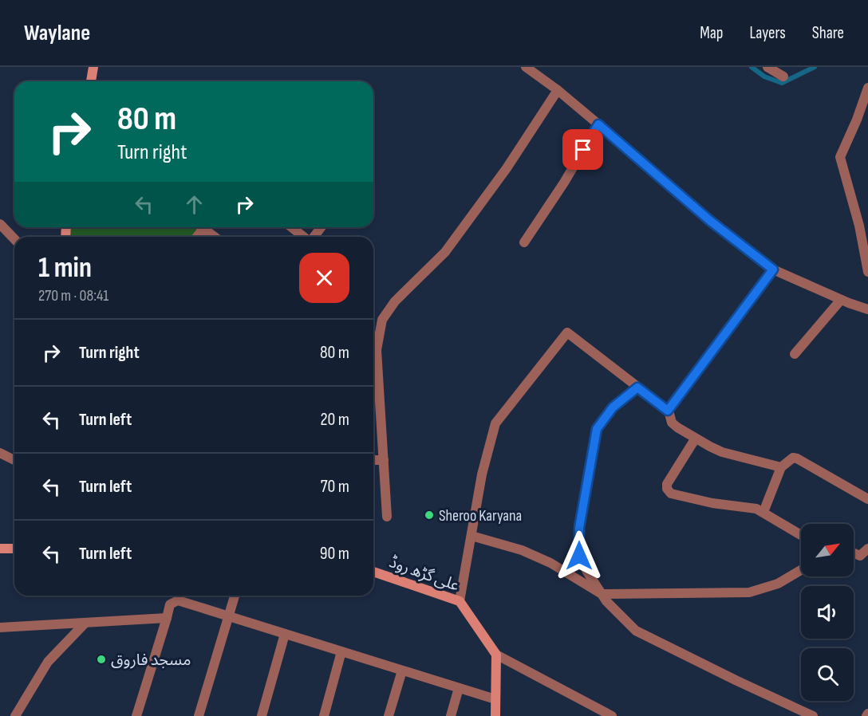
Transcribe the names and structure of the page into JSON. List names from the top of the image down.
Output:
{
  "streets": {
    "main road": ["علی گڑھ روڈ"]
  },
  "places": ["Sheroo Karyana", "مسجد فاروق"],
  "north": "top right",
  "page": {
    "header": "Waylane",
    "nav": ["Map", "Layers", "Share"],
    "turn": ["80 m", "Turn right"],
    "heading": ["1 min", "270 m · 08:41"],
    "list": [
      {
        "name": "Turn right",
        "value": "80 m"
      },
      {
        "name": "Turn left",
        "value": "20 m"
      },
      {
        "name": "Turn left",
        "value": "70 m"
      },
      {
        "name": "Turn left",
        "value": "90 m"
      }
    ]
  }
}
